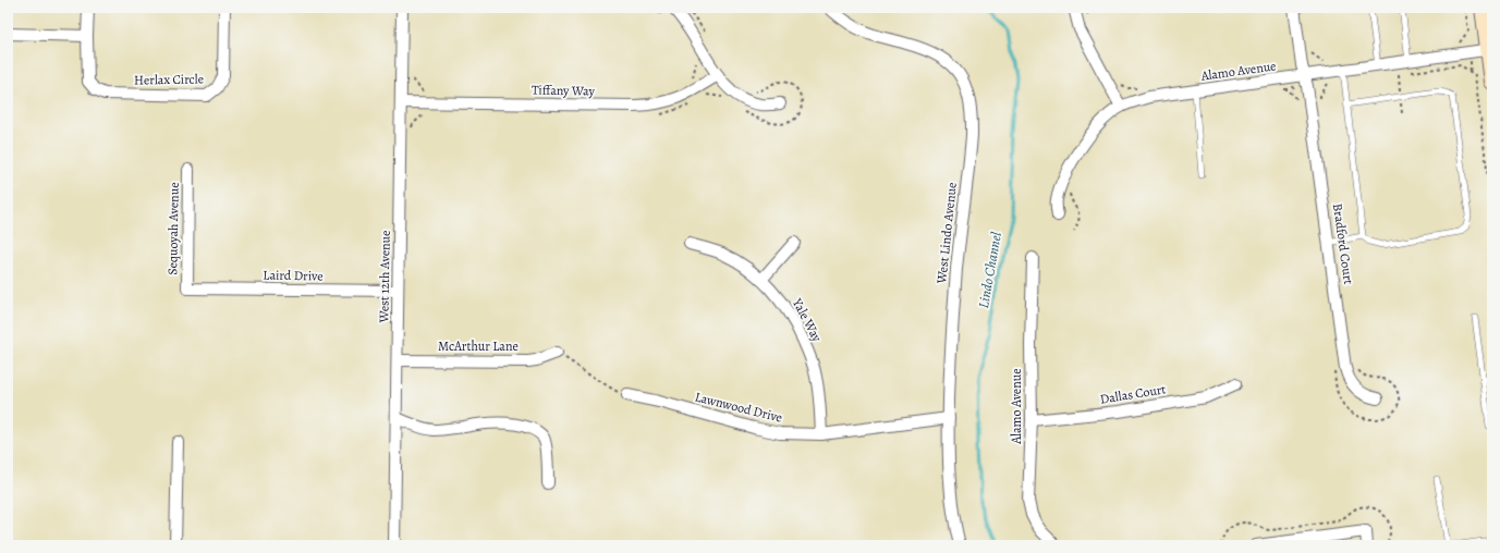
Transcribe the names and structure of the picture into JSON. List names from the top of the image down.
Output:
{
  "streets": {
    "street": [
      "Alamo Avenue",
      "Herlax Circle",
      "Tiffany Way",
      "Sequoyah Avenue",
      "West Lindo Avenue",
      "Bradford Court",
      "Laird Drive",
      "West 12th Avenue",
      "Yale Way",
      "McArthur Lane",
      "Dallas Court",
      "Lawnwood Drive"
    ]
  },
  "crossings": [
    ["Alamo Avenue", "Bradford Court"],
    ["Alamo Avenue", "Dallas Court"],
    ["Tiffany Way", "West 12th Avenue"],
    ["Sequoyah Avenue", "Laird Drive"],
    ["West Lindo Avenue", "Lawnwood Drive"],
    ["Laird Drive", "West 12th Avenue"],
    ["West 12th Avenue", "McArthur Lane"],
    ["Yale Way", "Lawnwood Drive"]
  ],
  "water": ["Lindo Channel"]
}
